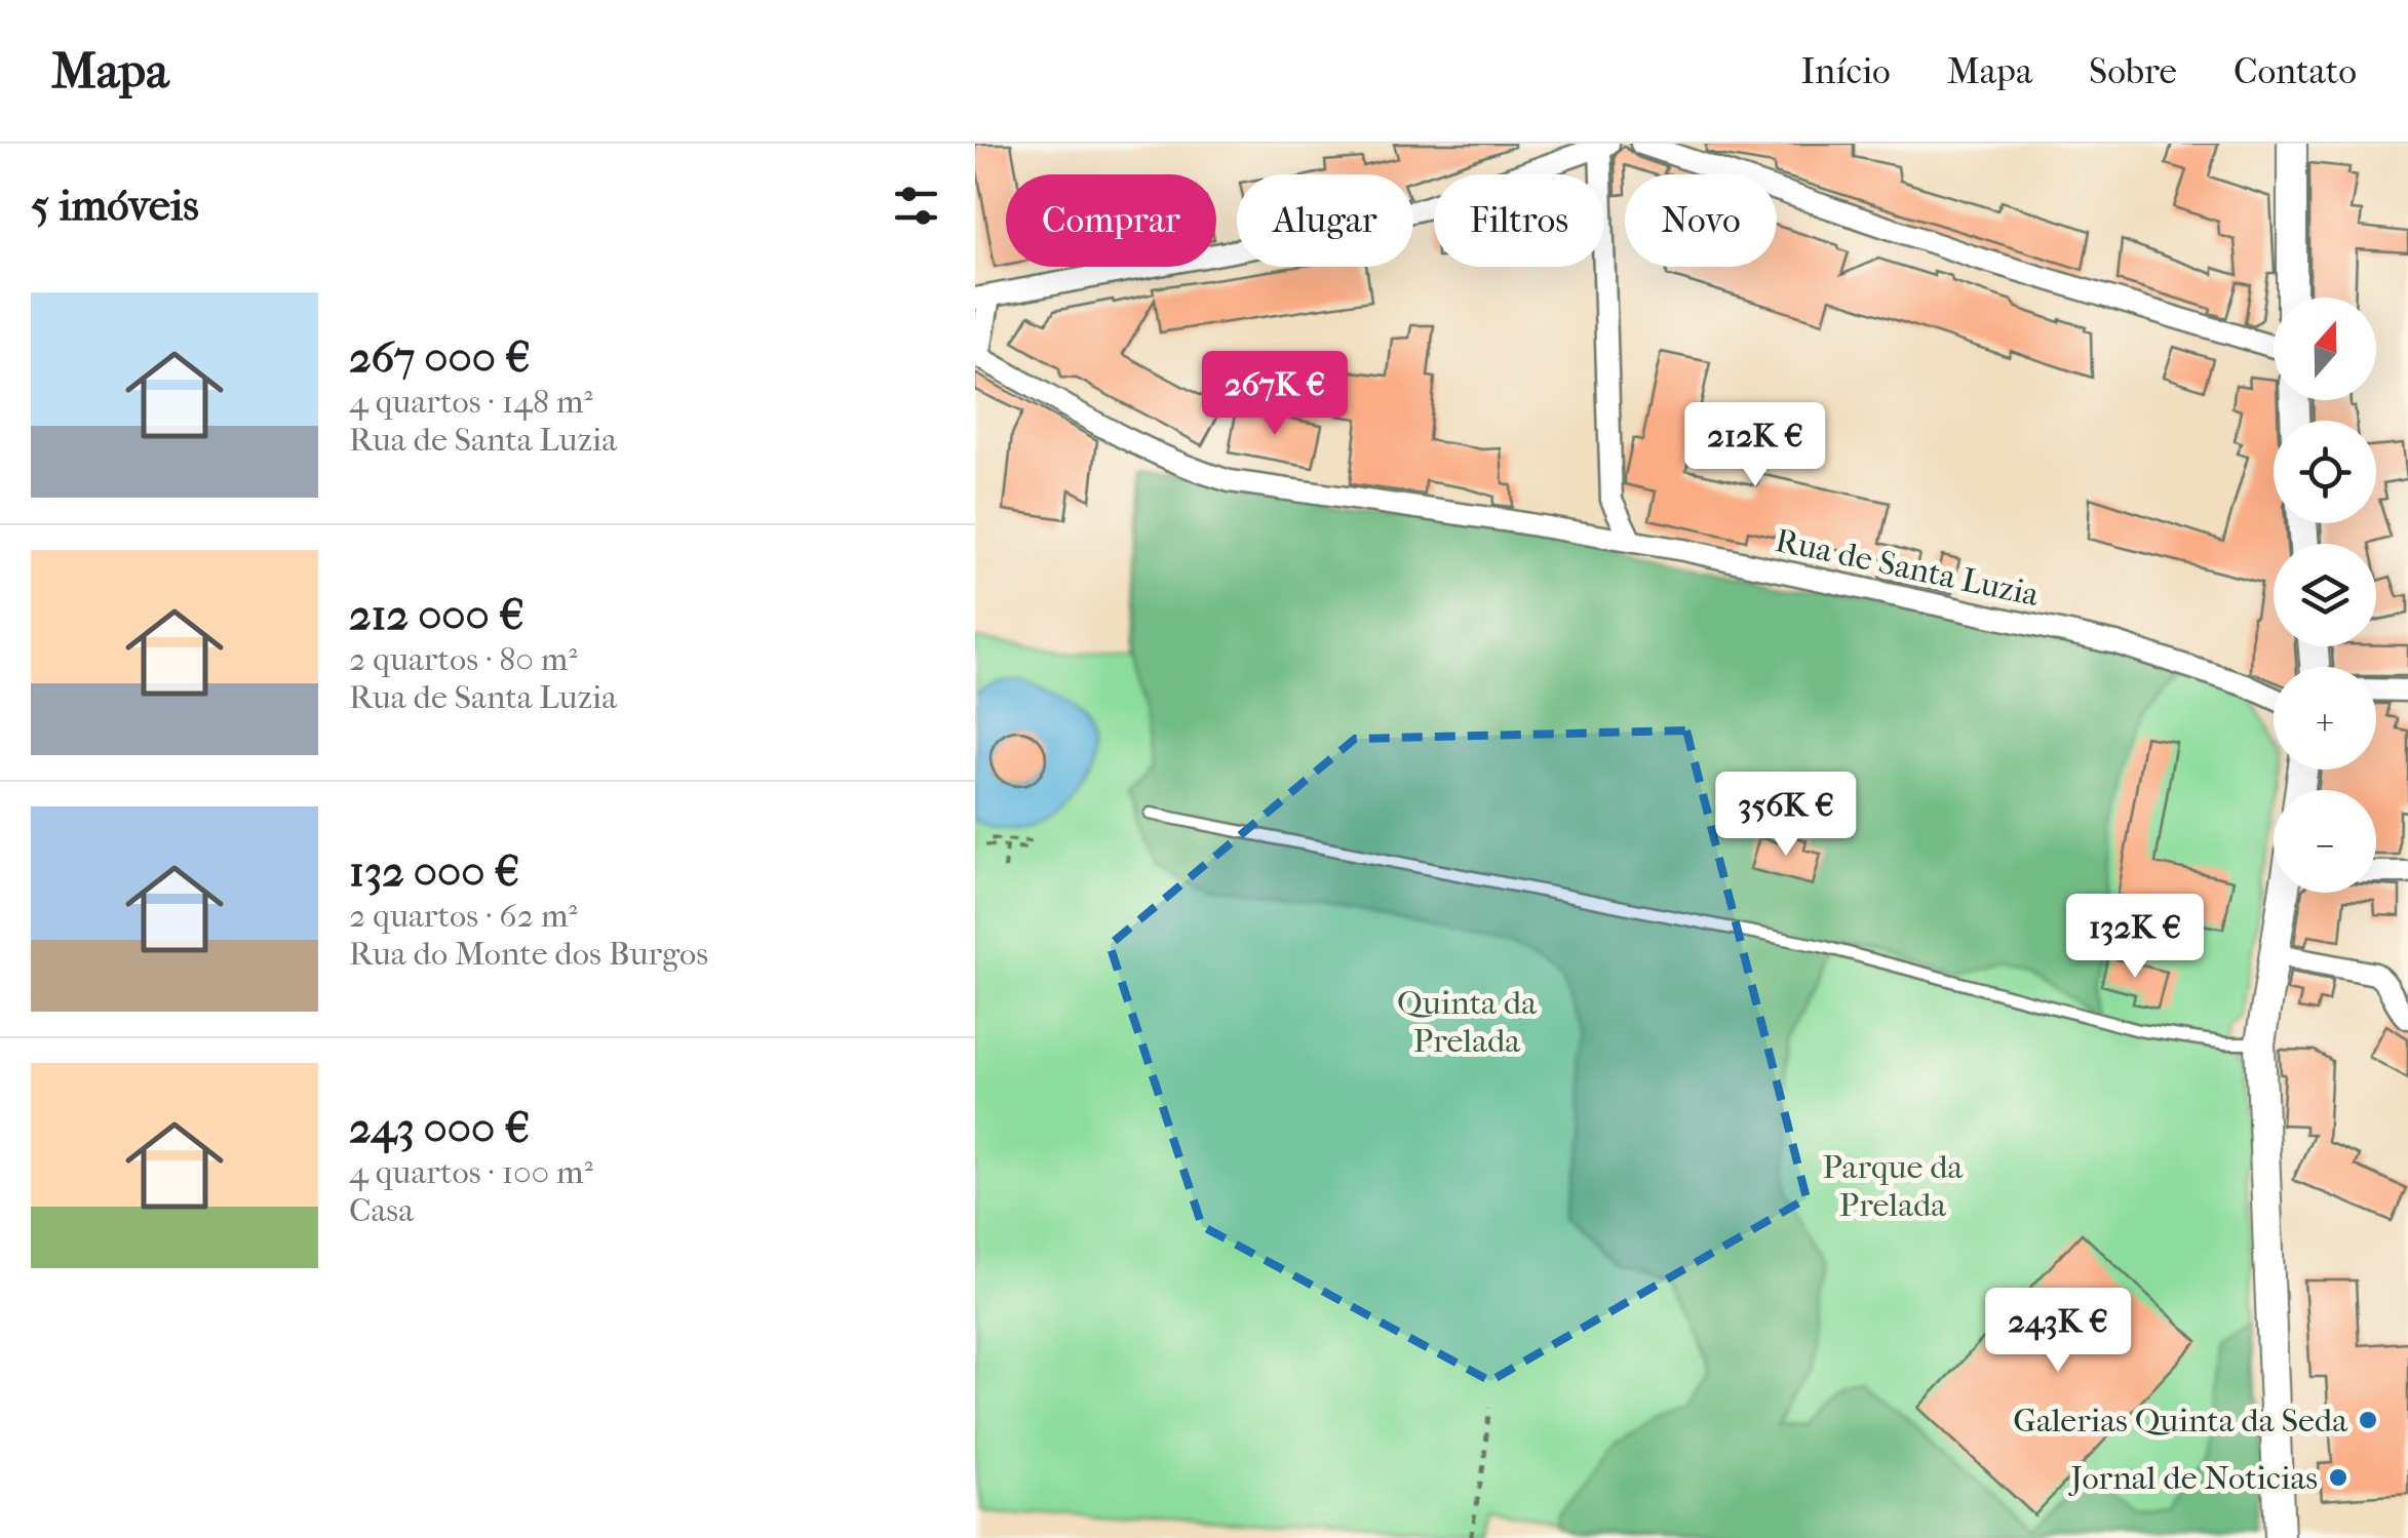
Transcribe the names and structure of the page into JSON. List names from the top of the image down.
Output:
{
  "streets": {
    "street": ["Rua de Santa Luzia"]
  },
  "parks": ["Quinta da Prelada", "Parque da Prelada"],
  "places": ["Galerias Quinta da Seda", "Jornal de Noticias"],
  "north": "top",
  "page": {
    "header": "Mapa",
    "nav": [
      "Início",
      "Mapa",
      "Sobre",
      "Contato"
    ],
    "heading": "5 imóveis",
    "chip": [
      "Comprar",
      "Alugar",
      "Filtros",
      "Novo"
    ],
    "list": [
      {
        "name": "267 000 €",
        "note": "4 quartos · 148 m² · Rua de Santa Luzia"
      },
      {
        "name": "212 000 €",
        "note": "2 quartos · 80 m² · Rua de Santa Luzia"
      },
      {
        "name": "132 000 €",
        "note": "2 quartos · 62 m² · Rua do Monte dos Burgos"
      },
      {
        "name": "243 000 €",
        "note": "4 quartos · 100 m² · Casa"
      }
    ],
    "map_buttons": ["+", "−"],
    "price": [
      "267K €",
      "212K €",
      "356K €",
      "132K €",
      "243K €"
    ]
  }
}
